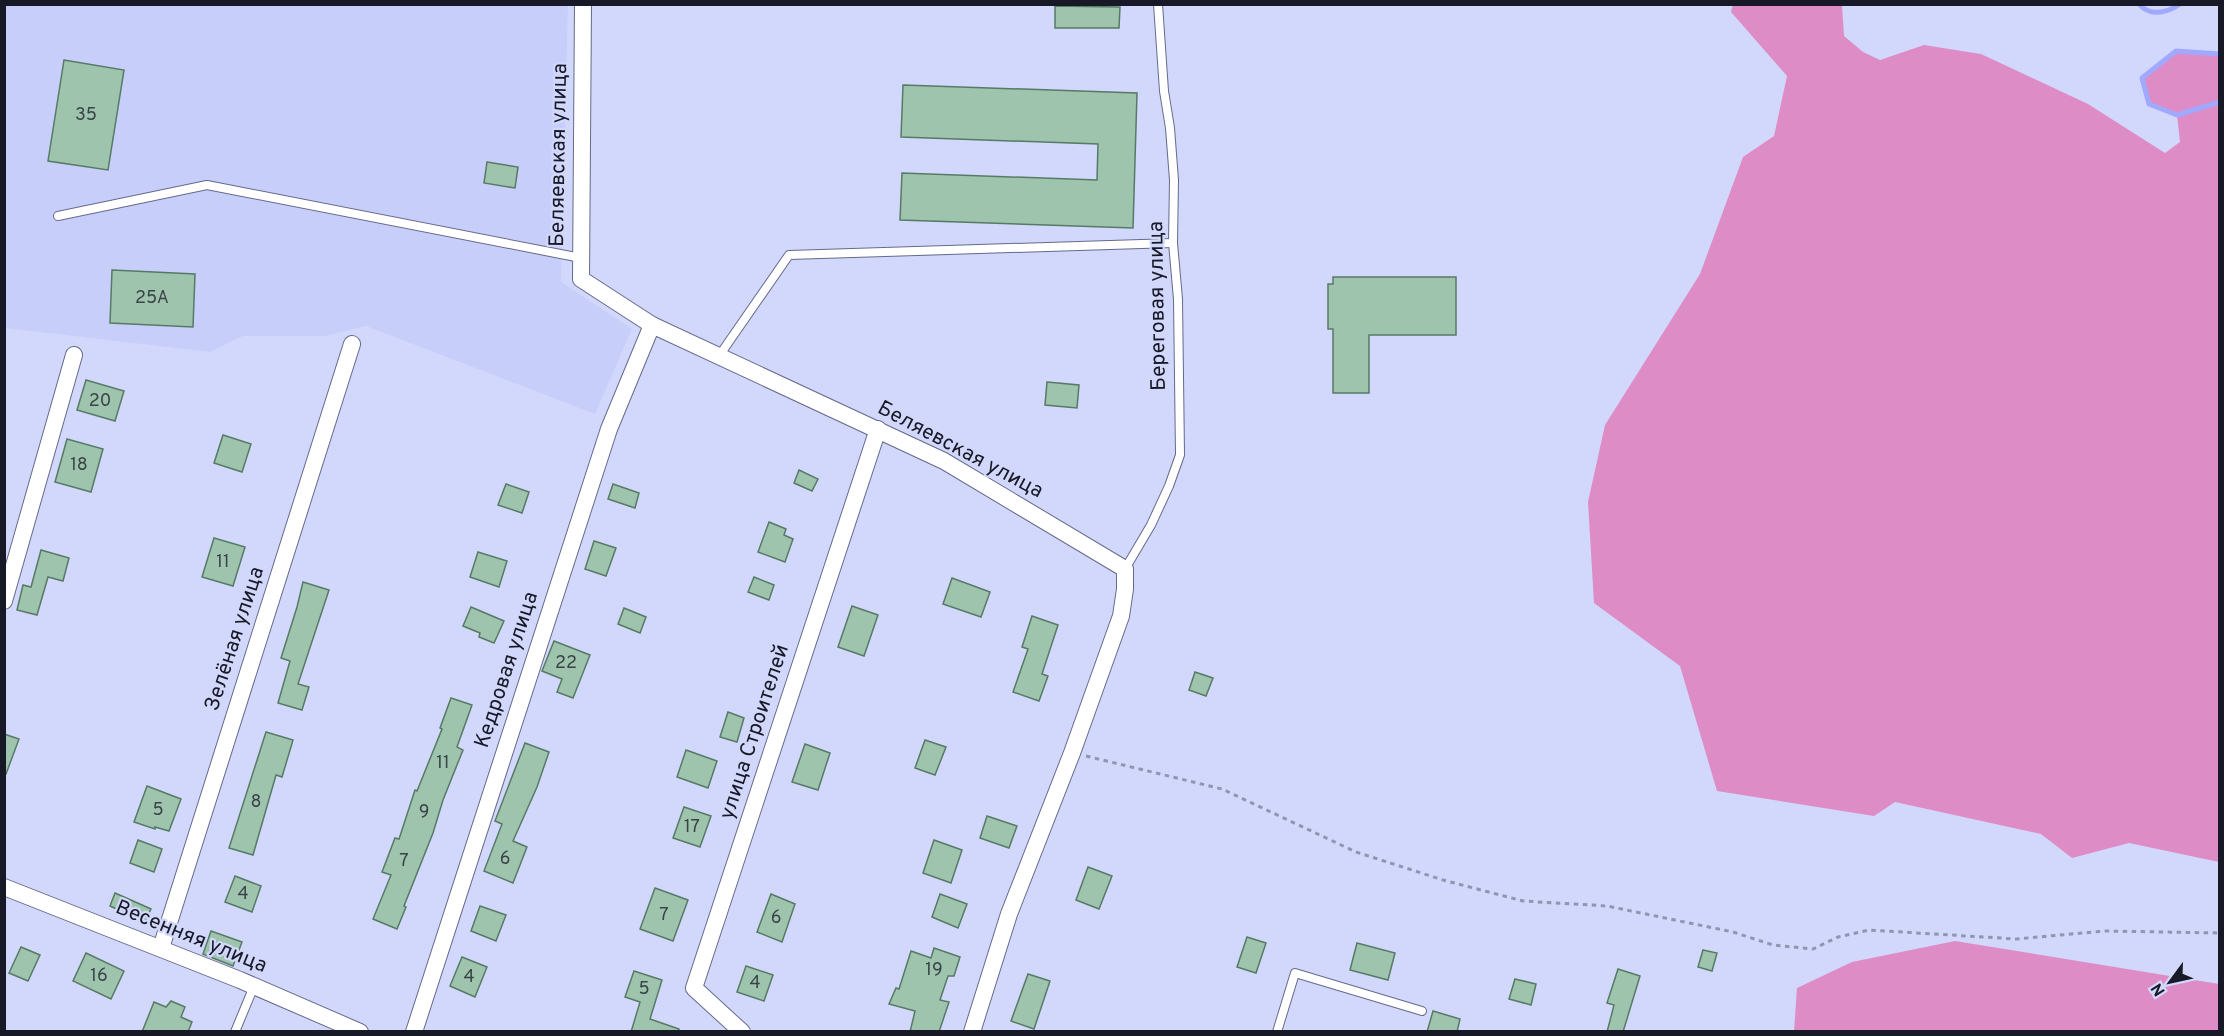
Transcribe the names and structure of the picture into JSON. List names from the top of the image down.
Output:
{
  "streets": {
    "street": [
      "Беляевская улица",
      "Зелёная улица",
      "Кедровая улица",
      "улица Строителей",
      "Весенняя улица"
    ],
    "lane": ["Береговая улица"]
  },
  "crossings": [
    ["Беляевская улица", "Береговая улица"],
    ["Беляевская улица", "Кедровая улица"],
    ["Беляевская улица", "улица Строителей"],
    ["Зелёная улица", "Весенняя улица"]
  ],
  "house_numbers": [
    "35",
    "25А",
    "20",
    "18",
    "11",
    "22",
    "11",
    "8",
    "5",
    "9",
    "17",
    "6",
    "7",
    "4",
    "7",
    "6",
    "19",
    "16",
    "4",
    "4",
    "5"
  ],
  "north": "bottom left"
}
